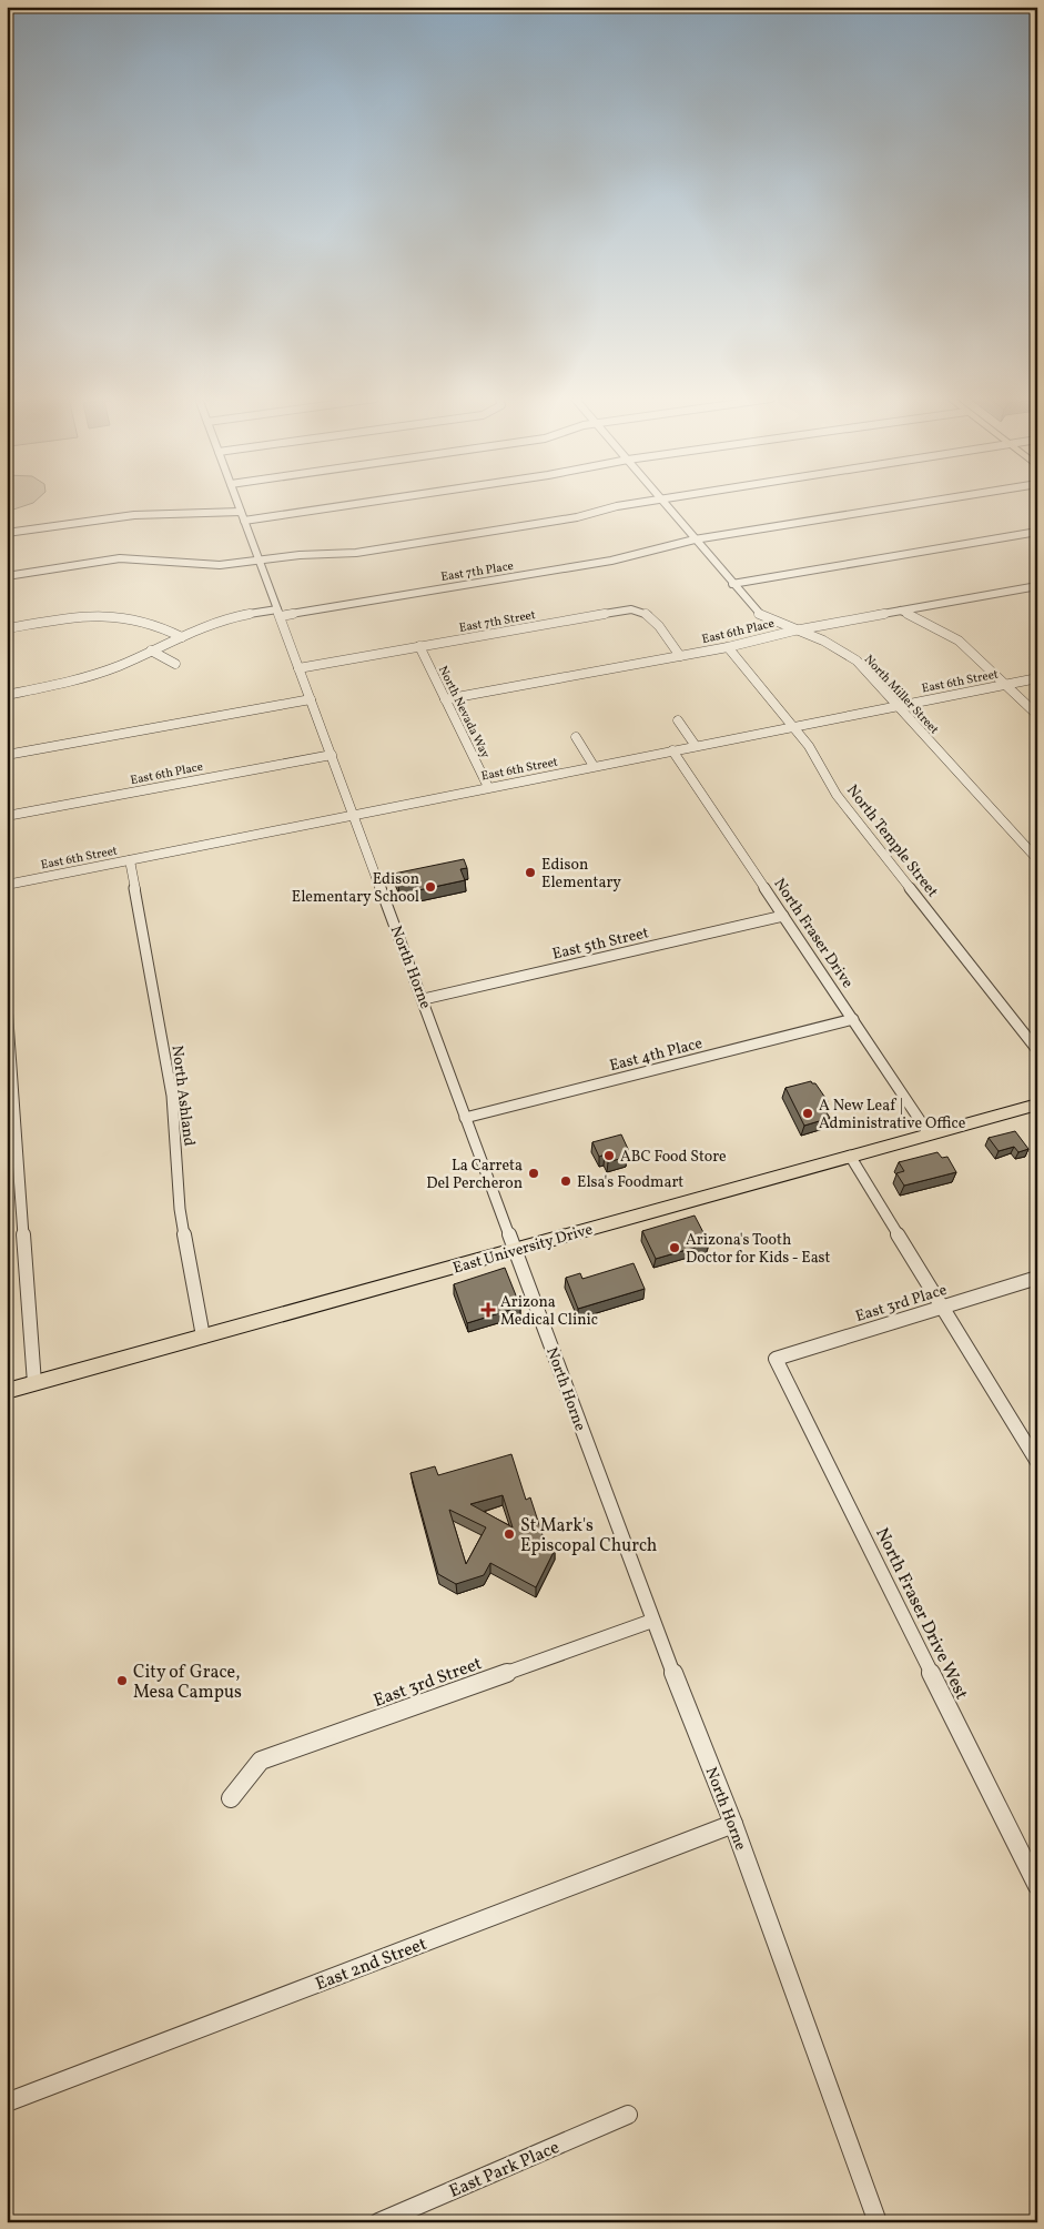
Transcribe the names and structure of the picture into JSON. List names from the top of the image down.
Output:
{
  "streets": {
    "main road": ["East University Drive"],
    "street": [
      "East 7th Place",
      "East 7th Street",
      "East 6th Place",
      "East 6th Street",
      "North Miller Street",
      "North Nevada Way",
      "North Temple Street",
      "North Fraser Drive",
      "East 5th Street",
      "North Horne",
      "East 4th Place",
      "North Ashland",
      "East 3rd Place",
      "North Fraser Drive West",
      "East 3rd Street",
      "East 2nd Street",
      "East Park Place"
    ]
  },
  "crossings": [
    ["East 7th Place", "North Miller Street"],
    ["East 7th Place", "North Horne"],
    ["East 7th Street", "East 6th Place"],
    ["East 7th Street", "North Nevada Way"],
    ["East 7th Street", "North Horne"],
    ["East 6th Place", "North Miller Street"],
    ["East 6th Place", "North Nevada Way"],
    ["East 6th Place", "North Temple Street"],
    ["East 6th Place", "North Horne"],
    ["East 6th Street", "North Miller Street"],
    ["East 6th Street", "North Nevada Way"],
    ["East 6th Street", "North Temple Street"],
    ["East 6th Street", "North Fraser Drive"],
    ["East 6th Street", "North Horne"],
    ["East 6th Street", "North Ashland"],
    ["North Fraser Drive", "East 5th Street"],
    ["North Fraser Drive", "East 4th Place"],
    ["North Fraser Drive", "East University Drive"],
    ["East 5th Street", "North Horne"],
    ["North Horne", "East 4th Place"],
    ["North Horne", "East University Drive"],
    ["North Horne", "East 3rd Street"],
    ["North Horne", "East 2nd Street"],
    ["North Ashland", "East University Drive"],
    ["East 3rd Place", "North Fraser Drive West"]
  ],
  "places": {
    "other": [
      "Edison Elementary",
      "Edison Elementary School",
      "A New Leaf | Administrative Office",
      "ABC Food Store",
      "La Carreta Del Percheron",
      "Elsa's Foodmart",
      "Arizona's Tooth Doctor for Kids - East",
      "St Mark's Episcopal Church",
      "City of Grace, Mesa Campus"
    ],
    "health": ["Arizona Medical Clinic"]
  }
}
